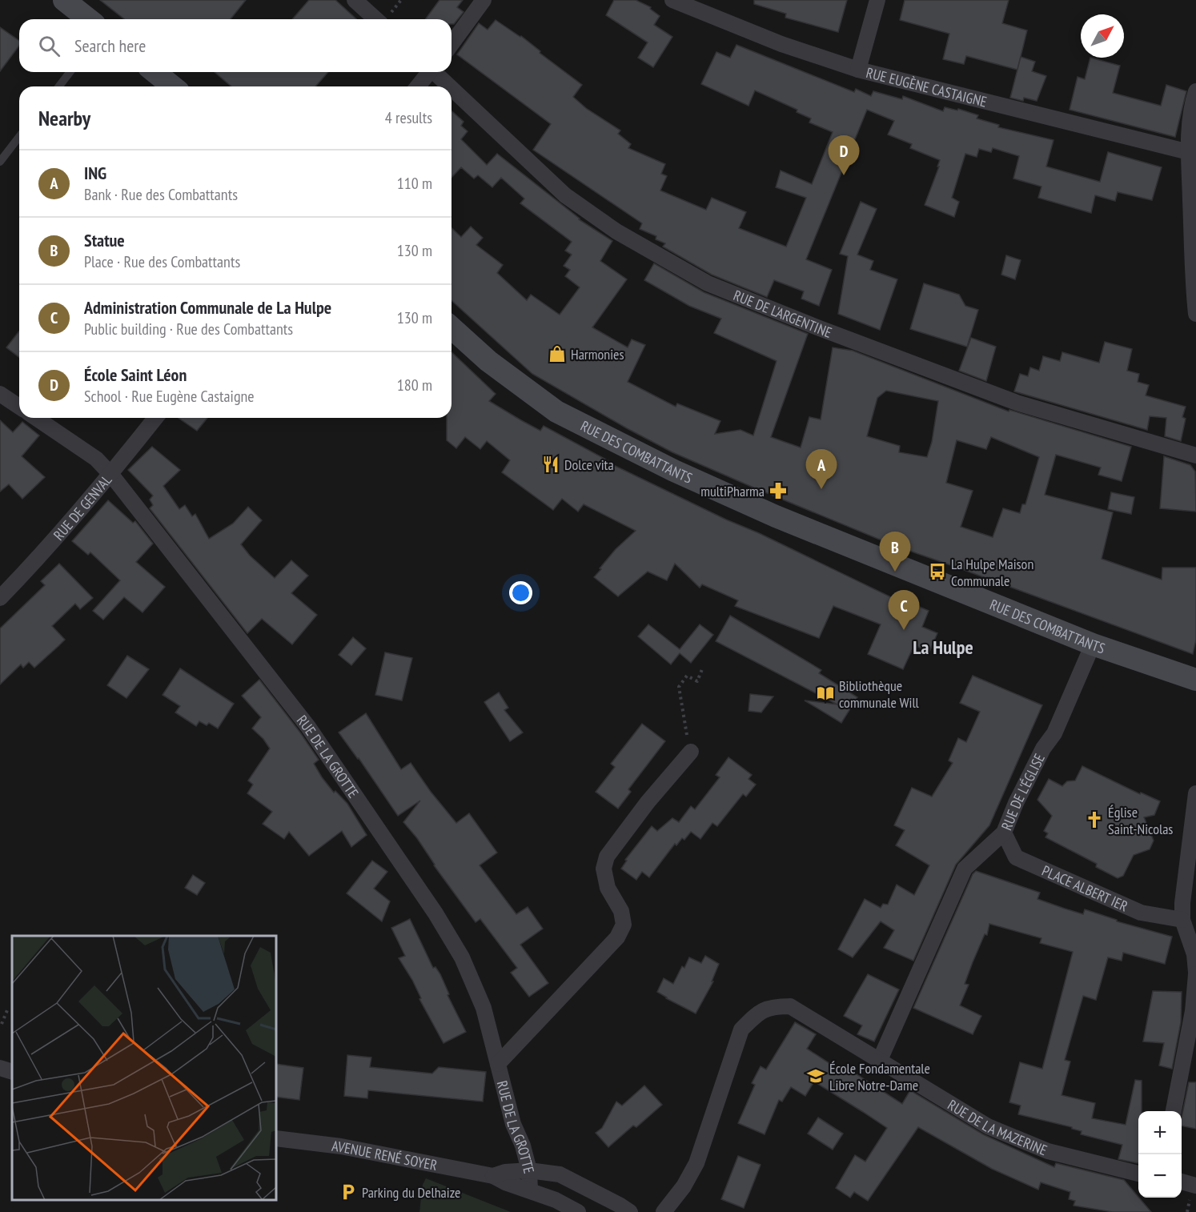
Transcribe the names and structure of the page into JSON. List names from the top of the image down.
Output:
{
  "streets": {
    "main road": ["RUE DES COMBATTANTS"],
    "street": [
      "RUE EUGÈNE CASTAIGNE",
      "RUE DE L'ARGENTINE",
      "RUE DE GENVAL",
      "RUE DE LA GROTTE",
      "RUE DE L'ÉGLISE",
      "PLACE ALBERT IER",
      "RUE DE LA MAZERINE",
      "AVENUE RENÉ SOYER"
    ]
  },
  "crossings": [
    ["RUE DES COMBATTANTS", "RUE DE L'ÉGLISE"],
    ["RUE DE GENVAL", "RUE DE LA GROTTE"],
    ["RUE DE LA GROTTE", "AVENUE RENÉ SOYER"],
    ["RUE DE L'ÉGLISE", "PLACE ALBERT IER"],
    ["RUE DE L'ÉGLISE", "RUE DE LA MAZERINE"]
  ],
  "districts": ["La Hulpe"],
  "places": {
    "shop": ["Harmonies"],
    "restaurant": ["Dolce vita"],
    "pharmacy": ["multiPharma"],
    "bus stop": ["La Hulpe Maison Communale"],
    "library": ["Bibliothèque communale Will"],
    "church": ["Église Saint-Nicolas"],
    "school or university": ["École Fondamentale Libre Notre-Dame"],
    "parking": ["Parking du Delhaize"]
  },
  "north": "top right",
  "page": {
    "search": "Search here",
    "heading": ["Nearby", "4 results"],
    "pins": [
      "D",
      "A",
      "B",
      "C"
    ],
    "list": [
      {
        "mark": "A",
        "name": "ING",
        "note": "Bank · Rue des Combattants",
        "value": "110 m"
      },
      {
        "mark": "B",
        "name": "Statue",
        "note": "Place · Rue des Combattants",
        "value": "130 m"
      },
      {
        "mark": "C",
        "name": "Administration Communale de La Hulpe",
        "note": "Public building · Rue des Combattants",
        "value": "130 m"
      },
      {
        "mark": "D",
        "name": "École Saint Léon",
        "note": "School · Rue Eugène Castaigne",
        "value": "180 m"
      }
    ],
    "map_buttons": ["+", "−"]
  }
}
